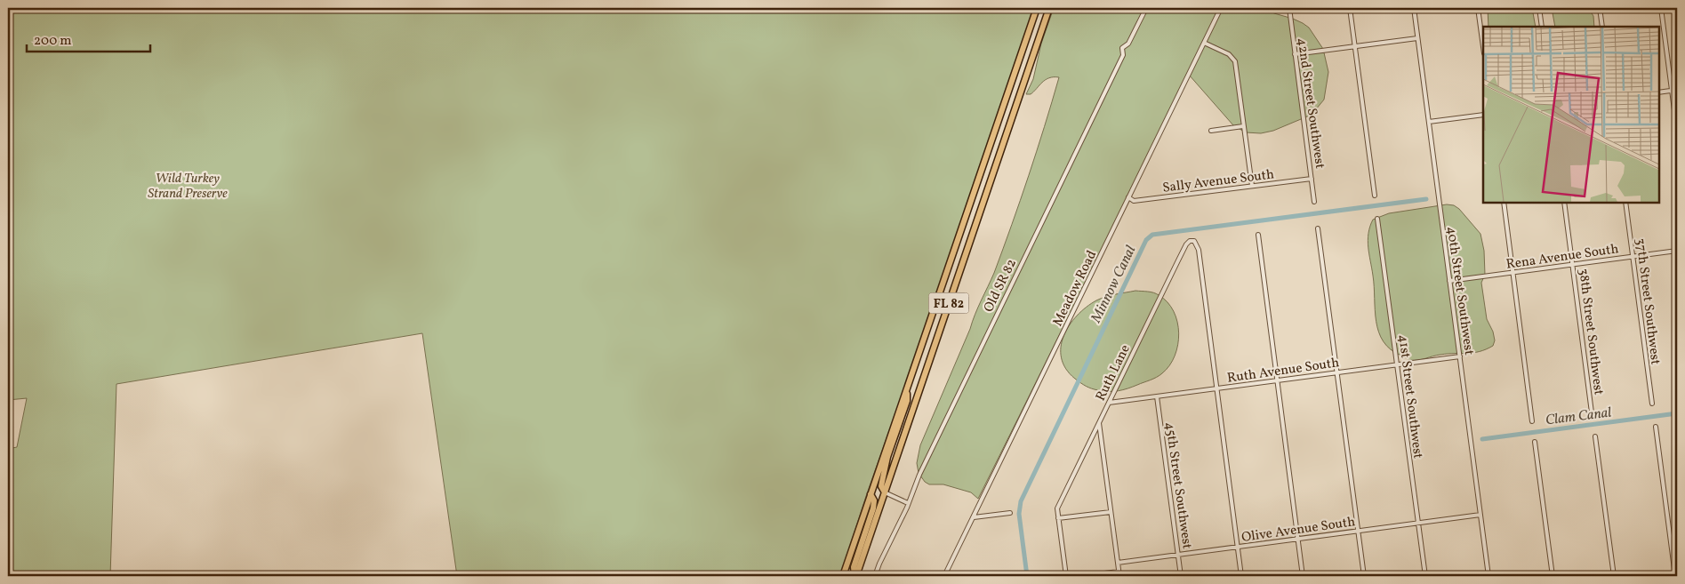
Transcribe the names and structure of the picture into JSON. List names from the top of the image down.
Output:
{
  "streets": {
    "highway": ["FL 82"],
    "street": [
      "42nd Street Southwest",
      "Sally Avenue South",
      "Rena Avenue South",
      "Old SR 82",
      "Meadow Road",
      "40th Street Southwest",
      "37th Street Southwest",
      "38th Street Southwest",
      "Ruth Avenue South",
      "Ruth Lane",
      "41st Street Southwest",
      "45th Street Southwest",
      "Olive Avenue South"
    ]
  },
  "crossings": [
    ["42nd Street Southwest", "Sally Avenue South"],
    ["Sally Avenue South", "Meadow Road"],
    ["Rena Avenue South", "40th Street Southwest"],
    ["Rena Avenue South", "37th Street Southwest"],
    ["Rena Avenue South", "38th Street Southwest"],
    ["40th Street Southwest", "Ruth Avenue South"],
    ["40th Street Southwest", "Olive Avenue South"],
    ["Ruth Avenue South", "Ruth Lane"],
    ["Ruth Avenue South", "41st Street Southwest"],
    ["Ruth Avenue South", "45th Street Southwest"],
    ["41st Street Southwest", "Olive Avenue South"],
    ["45th Street Southwest", "Olive Avenue South"]
  ],
  "water": ["Minnow Canal", "Clam Canal"],
  "parks": ["Wild Turkey Strand Preserve"],
  "scale_bar": "200 m"
}
